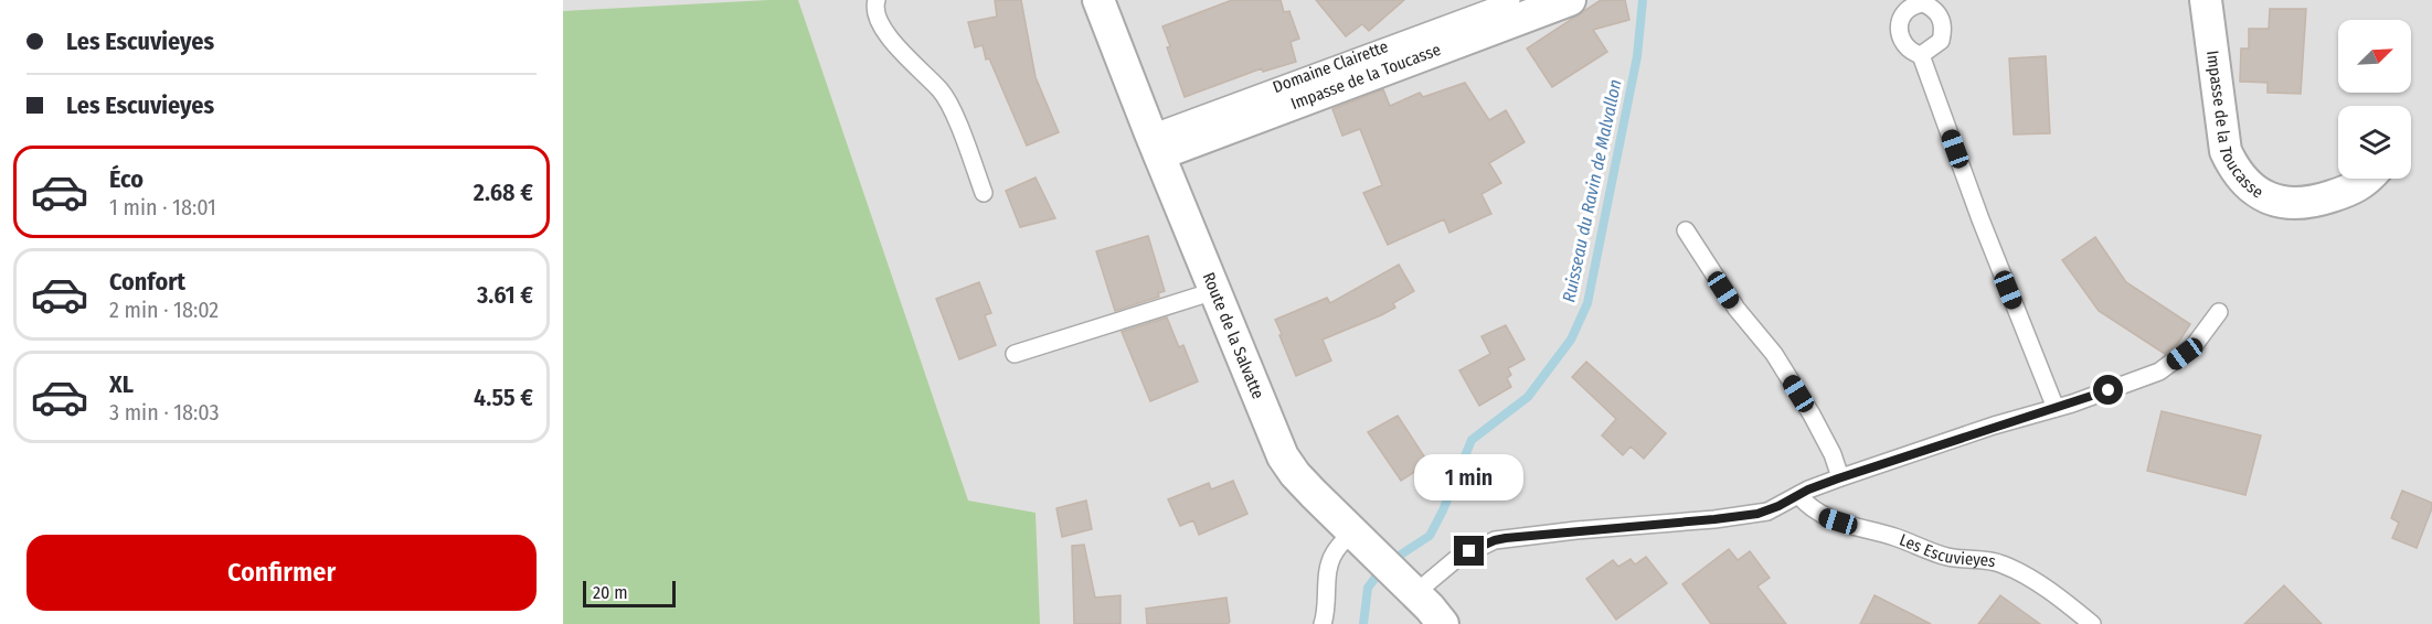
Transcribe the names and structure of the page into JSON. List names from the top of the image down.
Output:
{
  "streets": {
    "street": ["Impasse de la Toucasse", "Route de la Salvatte"],
    "lane": ["Domaine Clairette", "Les Escuvieyes"]
  },
  "crossings": [
    ["Domaine Clairette", "Impasse de la Toucasse"],
    ["Domaine Clairette", "Route de la Salvatte"],
    ["Impasse de la Toucasse", "Route de la Salvatte"]
  ],
  "water": ["Ruisseau du Ravin de Malvallon"],
  "scale_bar": "20 m",
  "north": "top right",
  "page": {
    "banner": ["Les Escuvieyes", "Les Escuvieyes"],
    "list": [
      {
        "name": "Éco",
        "note": "1 min · 18:01",
        "value": "2.68 €"
      },
      {
        "name": "Confort",
        "note": "2 min · 18:02",
        "value": "3.61 €"
      },
      {
        "name": "XL",
        "note": "3 min · 18:03",
        "value": "4.55 €"
      }
    ],
    "bubble": "1 min",
    "buttons": "Confirmer",
    "scale": "20 m"
  }
}
